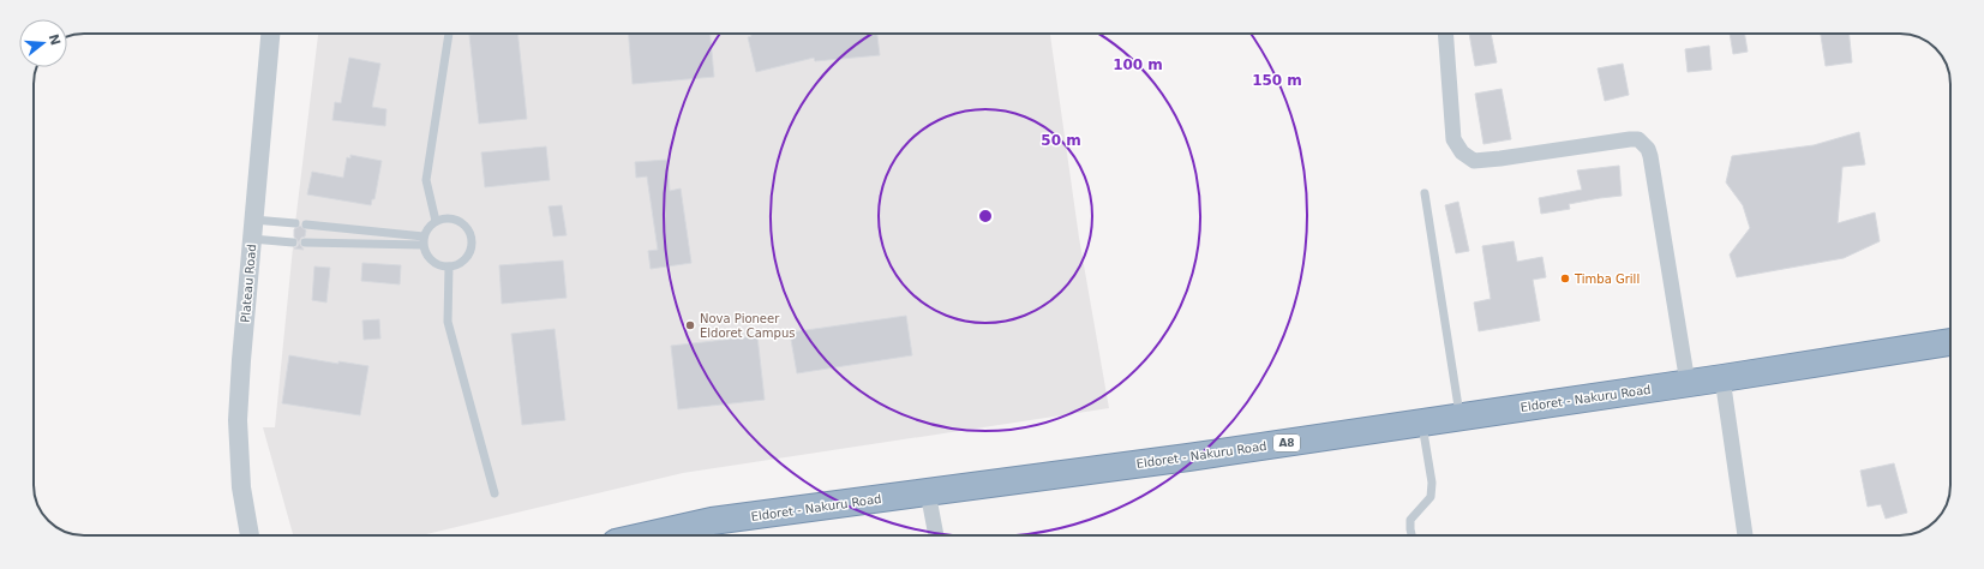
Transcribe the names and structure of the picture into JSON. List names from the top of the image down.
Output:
{
  "streets": {
    "highway": ["Eldoret - Nakuru Road", "A8"],
    "street": ["Plateau Road"]
  },
  "places": ["Timba Grill", "Nova Pioneer Eldoret Campus"],
  "north": "right",
  "rings": ["100 m", "150 m", "50 m"]
}
